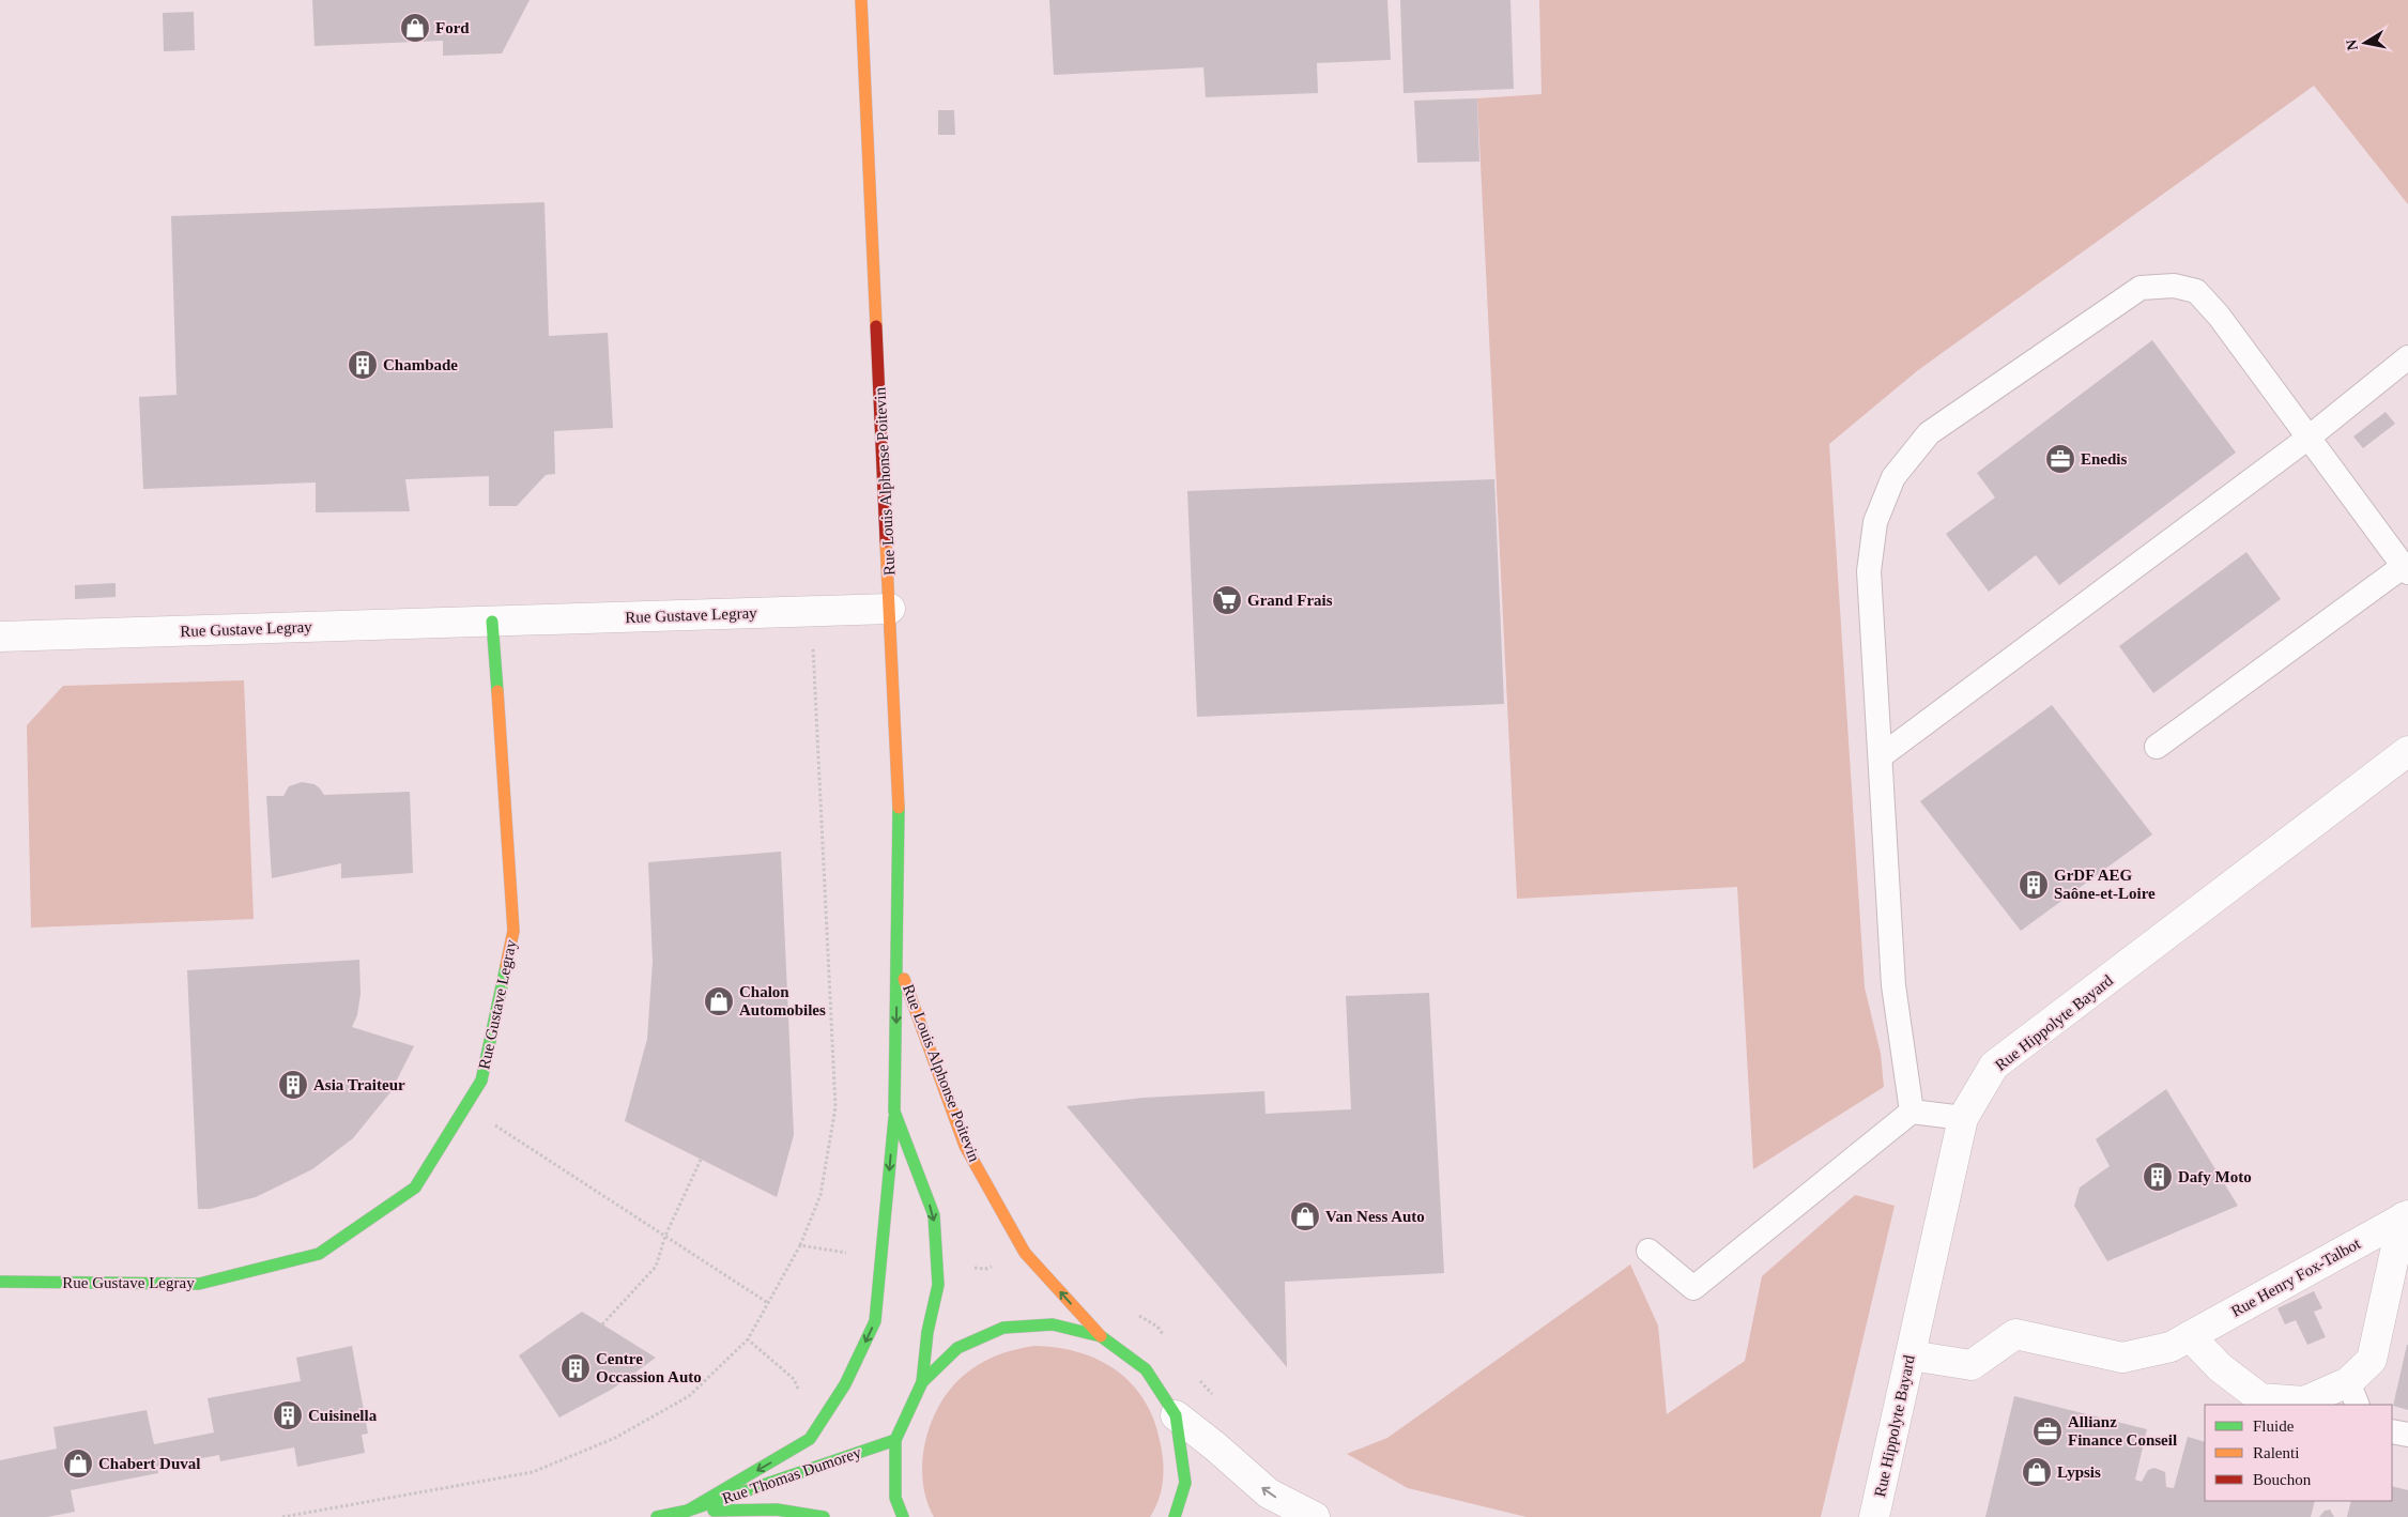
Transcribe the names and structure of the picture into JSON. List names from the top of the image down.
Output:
{
  "streets": {
    "street": [
      "Rue Louis Alphonse Poitevin",
      "Rue Gustave Legray",
      "Rue Hippolyte Bayard",
      "Rue Henry Fox-Talbot",
      "Rue Thomas Dumorey"
    ]
  },
  "crossings": [
    ["Rue Louis Alphonse Poitevin", "Rue Gustave Legray"],
    ["Rue Hippolyte Bayard", "Rue Henry Fox-Talbot"]
  ],
  "places": {
    "shop": [
      "Ford",
      "Chalon Automobiles",
      "Van Ness Auto",
      "Chabert Duval",
      "Lypsis"
    ],
    "building": [
      "Chambade",
      "GrDF AEG Saône-et-Loire",
      "Asia Traiteur",
      "Dafy Moto",
      "Centre Occassion Auto",
      "Cuisinella"
    ],
    "office": ["Enedis", "Allianz Finance Conseil"],
    "supermarket": ["Grand Frais"]
  },
  "legend": ["Fluide", "Ralenti", "Bouchon"],
  "north": "left"
}
